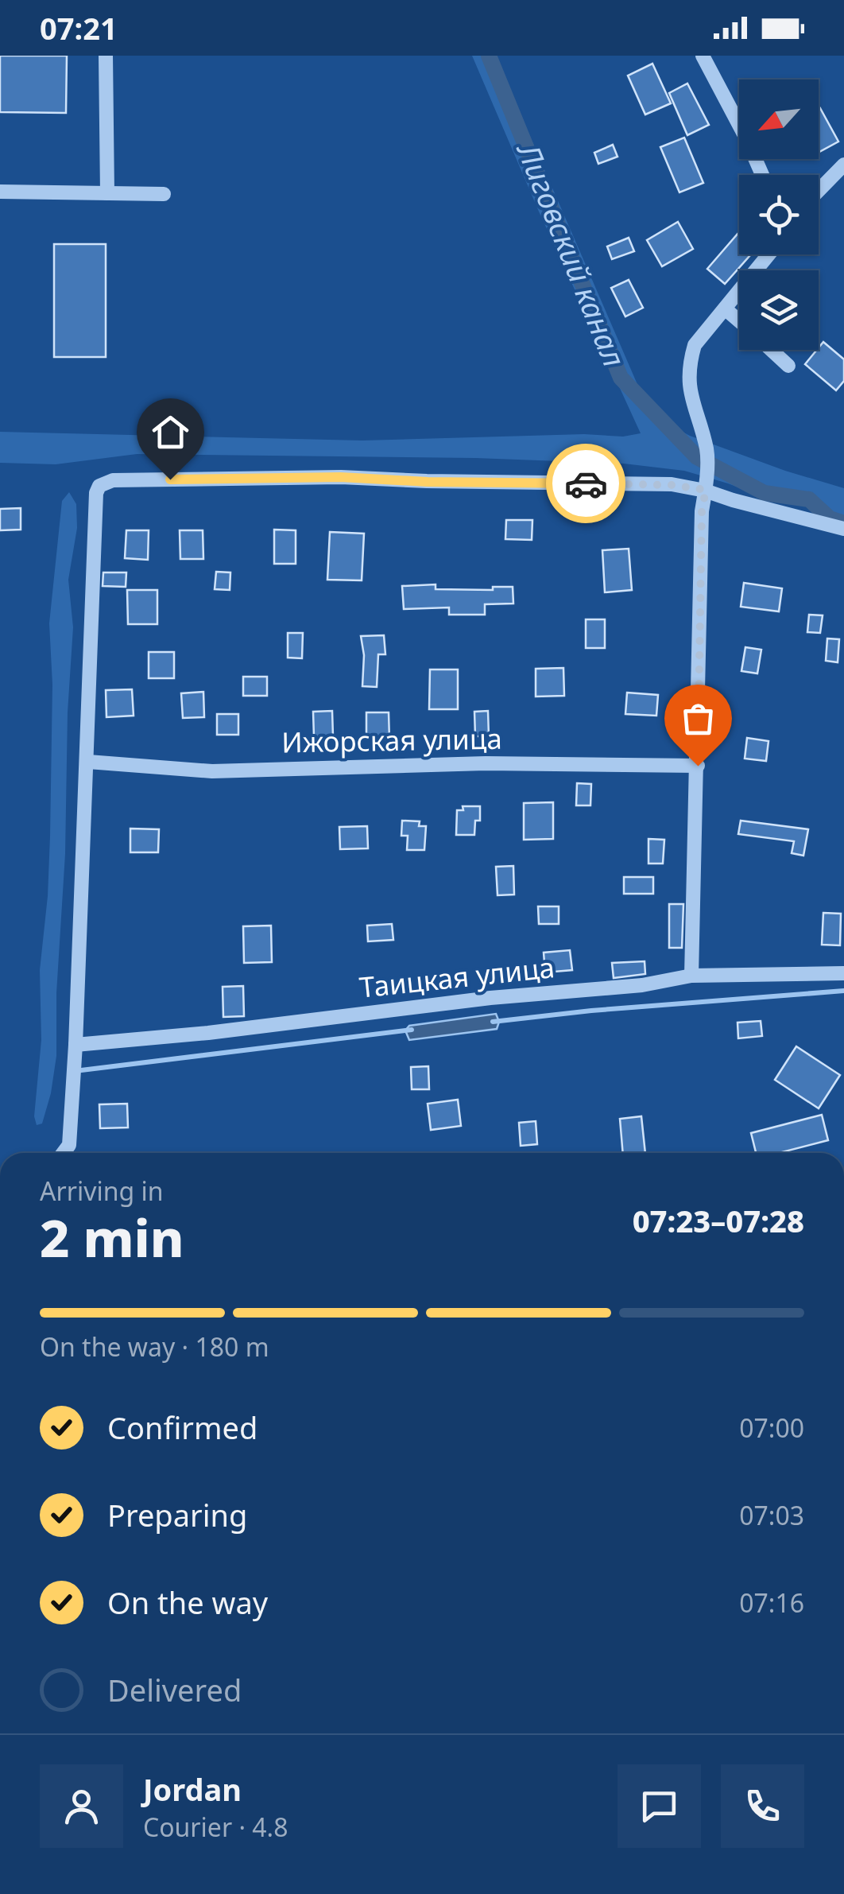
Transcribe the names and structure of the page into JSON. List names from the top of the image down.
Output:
{
  "streets": {
    "street": ["Ижорская улица", "Таицкая улица"]
  },
  "water": ["Лиговский канал"],
  "north": "bottom left",
  "page": {
    "status": "07:21",
    "heading": ["2 min", "Arriving in", "07:23–07:28"],
    "panel": ["Jordan", "Courier · 4.8"],
    "bar": "On the way · 180 m",
    "list": [
      ["Confirmed", "07:00"],
      ["Preparing", "07:03"],
      ["On the way", "07:16"],
      "Delivered"
    ]
  }
}
